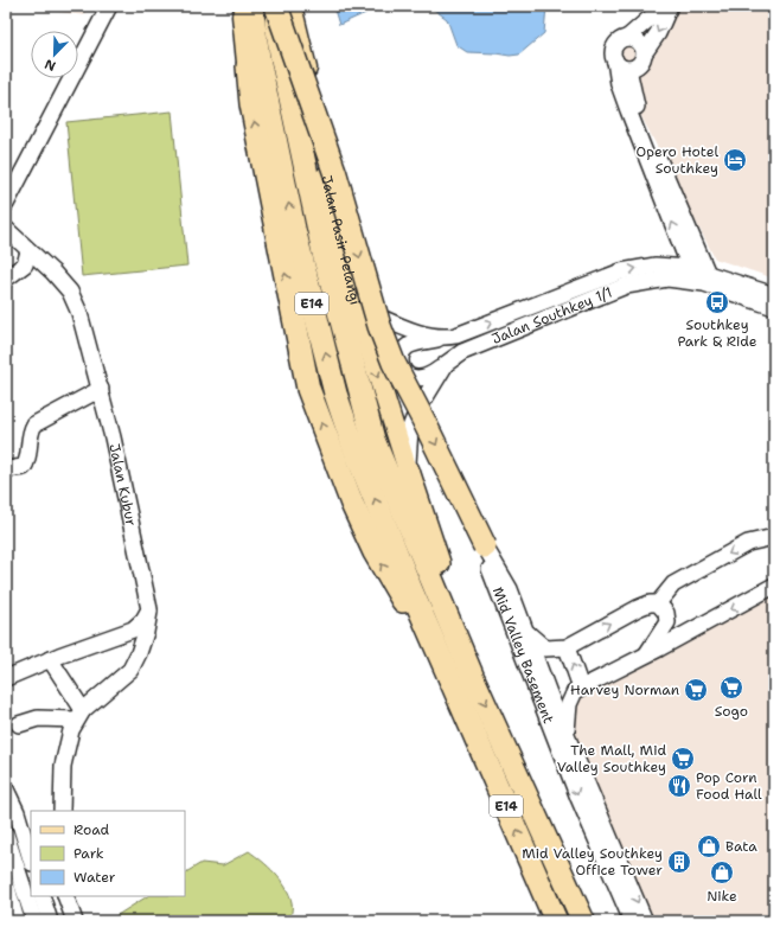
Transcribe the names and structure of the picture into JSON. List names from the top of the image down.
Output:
{
  "streets": {
    "highway": ["E14"],
    "main road": ["Jalan Pasir Pelangi"],
    "street": ["Jalan Southkey 1/1", "Jalan Kubur", "Mid Valley Basement"]
  },
  "crossings": [
    ["Jalan Pasir Pelangi", "Jalan Southkey 1/1"]
  ],
  "one_way": ["Jalan Pasir Pelangi"],
  "places": {
    "hotel": ["Opero Hotel Southkey"],
    "bus stop": ["Southkey Park & Ride"],
    "supermarket": ["Sogo", "Harvey Norman", "The Mall, Mid Valley Southkey"],
    "restaurant": ["Pop Corn Food Hall"],
    "shop": ["Bata", "Nike"],
    "building": ["Mid Valley Southkey Office Tower"]
  },
  "legend": ["Road", "Park", "Water"],
  "north": "bottom left"
}
